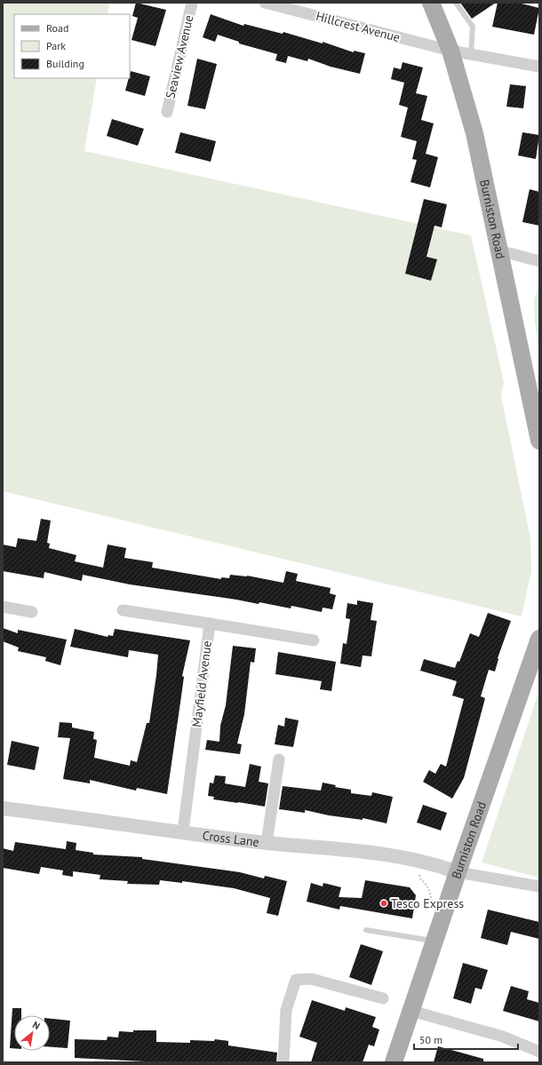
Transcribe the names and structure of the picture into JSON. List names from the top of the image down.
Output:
{
  "streets": {
    "main road": ["Burniston Road"],
    "street": [
      "Hillcrest Avenue",
      "Seaview Avenue",
      "Mayfield Avenue",
      "Cross Lane"
    ]
  },
  "crossings": [
    ["Hillcrest Avenue", "Burniston Road"],
    ["Burniston Road", "Cross Lane"],
    ["Mayfield Avenue", "Cross Lane"]
  ],
  "places": ["Tesco Express"],
  "legend": ["Road", "Park", "Building"],
  "scale_bar": "50 m",
  "north": "top right"
}
